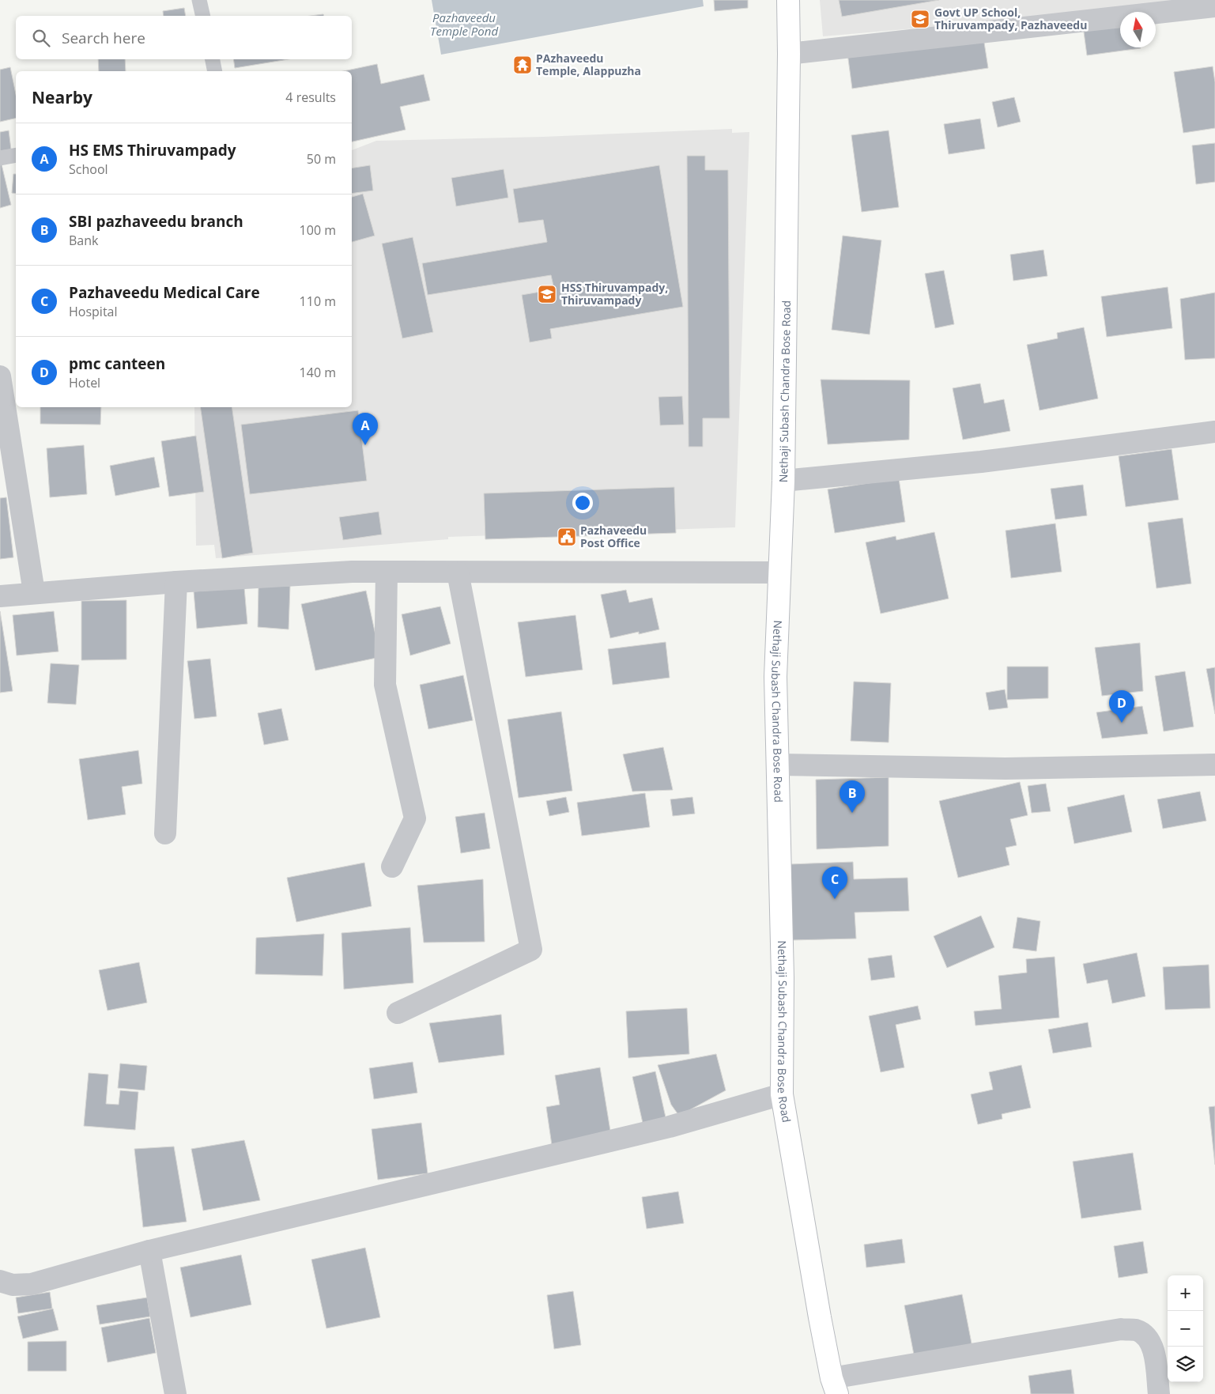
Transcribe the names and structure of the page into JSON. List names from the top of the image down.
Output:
{
  "streets": {
    "main road": ["Nethaji Subash Chandra Bose Road"]
  },
  "water": ["Pazhaveedu Temple Pond"],
  "places": {
    "school or university": ["Govt UP School, Thiruvampady, Pazhaveedu", "HSS Thiruvampady, Thiruvampady"],
    "temple": ["PAzhaveedu Temple, Alappuzha"],
    "public building": ["Pazhaveedu Post Office"]
  },
  "north": "top",
  "page": {
    "search": "Search here",
    "heading": ["Nearby", "4 results"],
    "list": [
      {
        "mark": "A",
        "name": "HS EMS Thiruvampady",
        "note": "School",
        "value": "50 m"
      },
      {
        "mark": "B",
        "name": "SBI pazhaveedu branch",
        "note": "Bank",
        "value": "100 m"
      },
      {
        "mark": "C",
        "name": "Pazhaveedu Medical Care",
        "note": "Hospital",
        "value": "110 m"
      },
      {
        "mark": "D",
        "name": "pmc canteen",
        "note": "Hotel",
        "value": "140 m"
      }
    ],
    "pins": [
      "A",
      "D",
      "B",
      "C"
    ],
    "map_buttons": ["+", "−"]
  }
}
